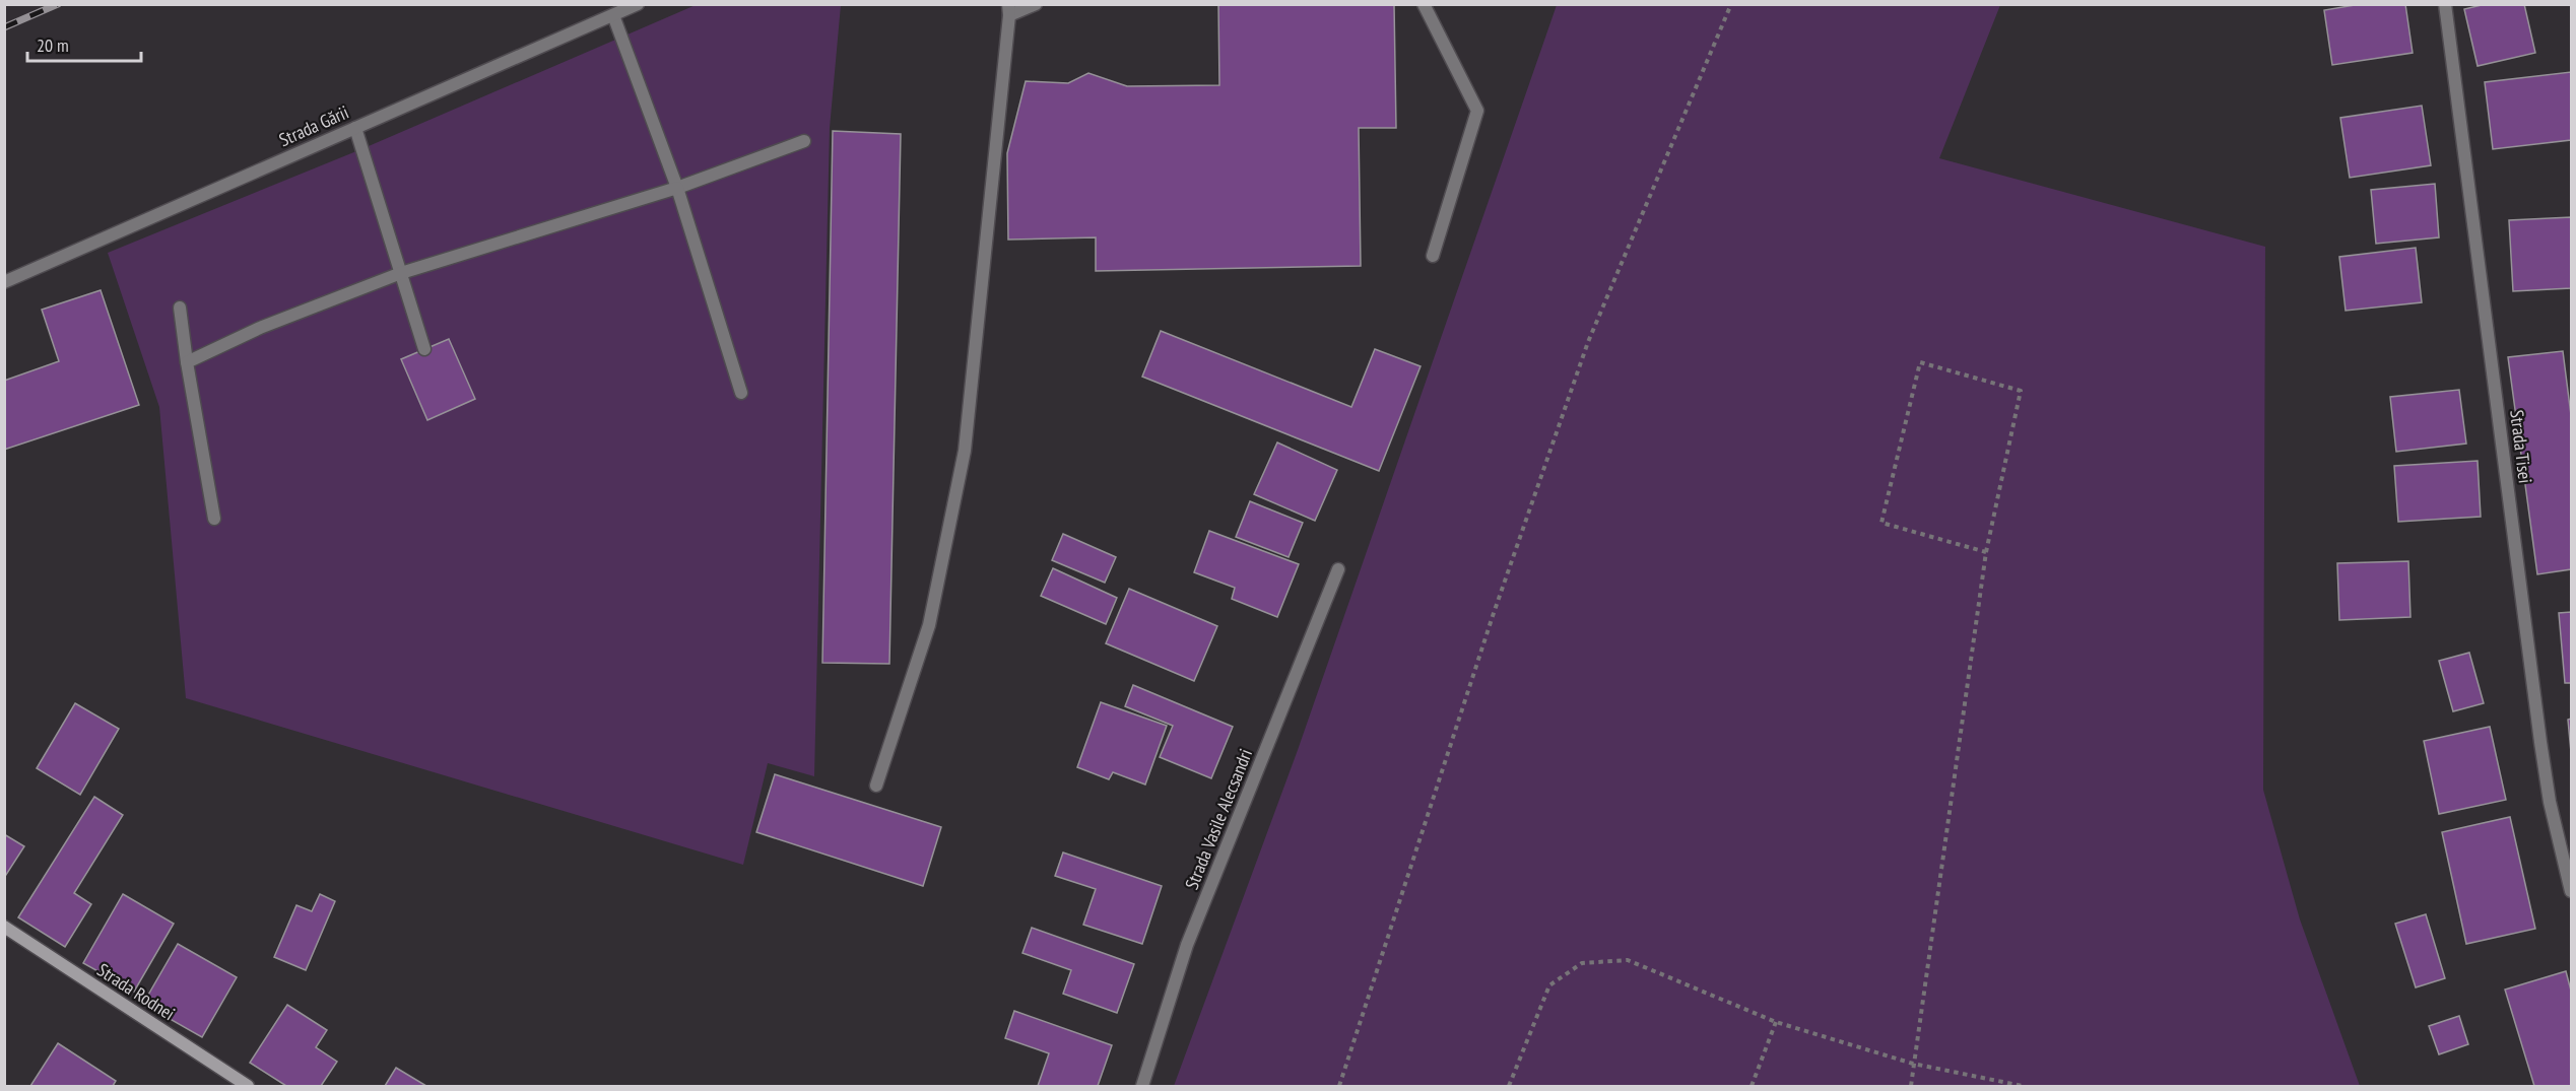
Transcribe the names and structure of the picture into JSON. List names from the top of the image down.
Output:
{
  "streets": {
    "street": [
      "Strada Gării",
      "Strada Tisei",
      "Strada Vasile Alecsandri",
      "Strada Rodnei"
    ]
  },
  "scale_bar": "20 m"
}
